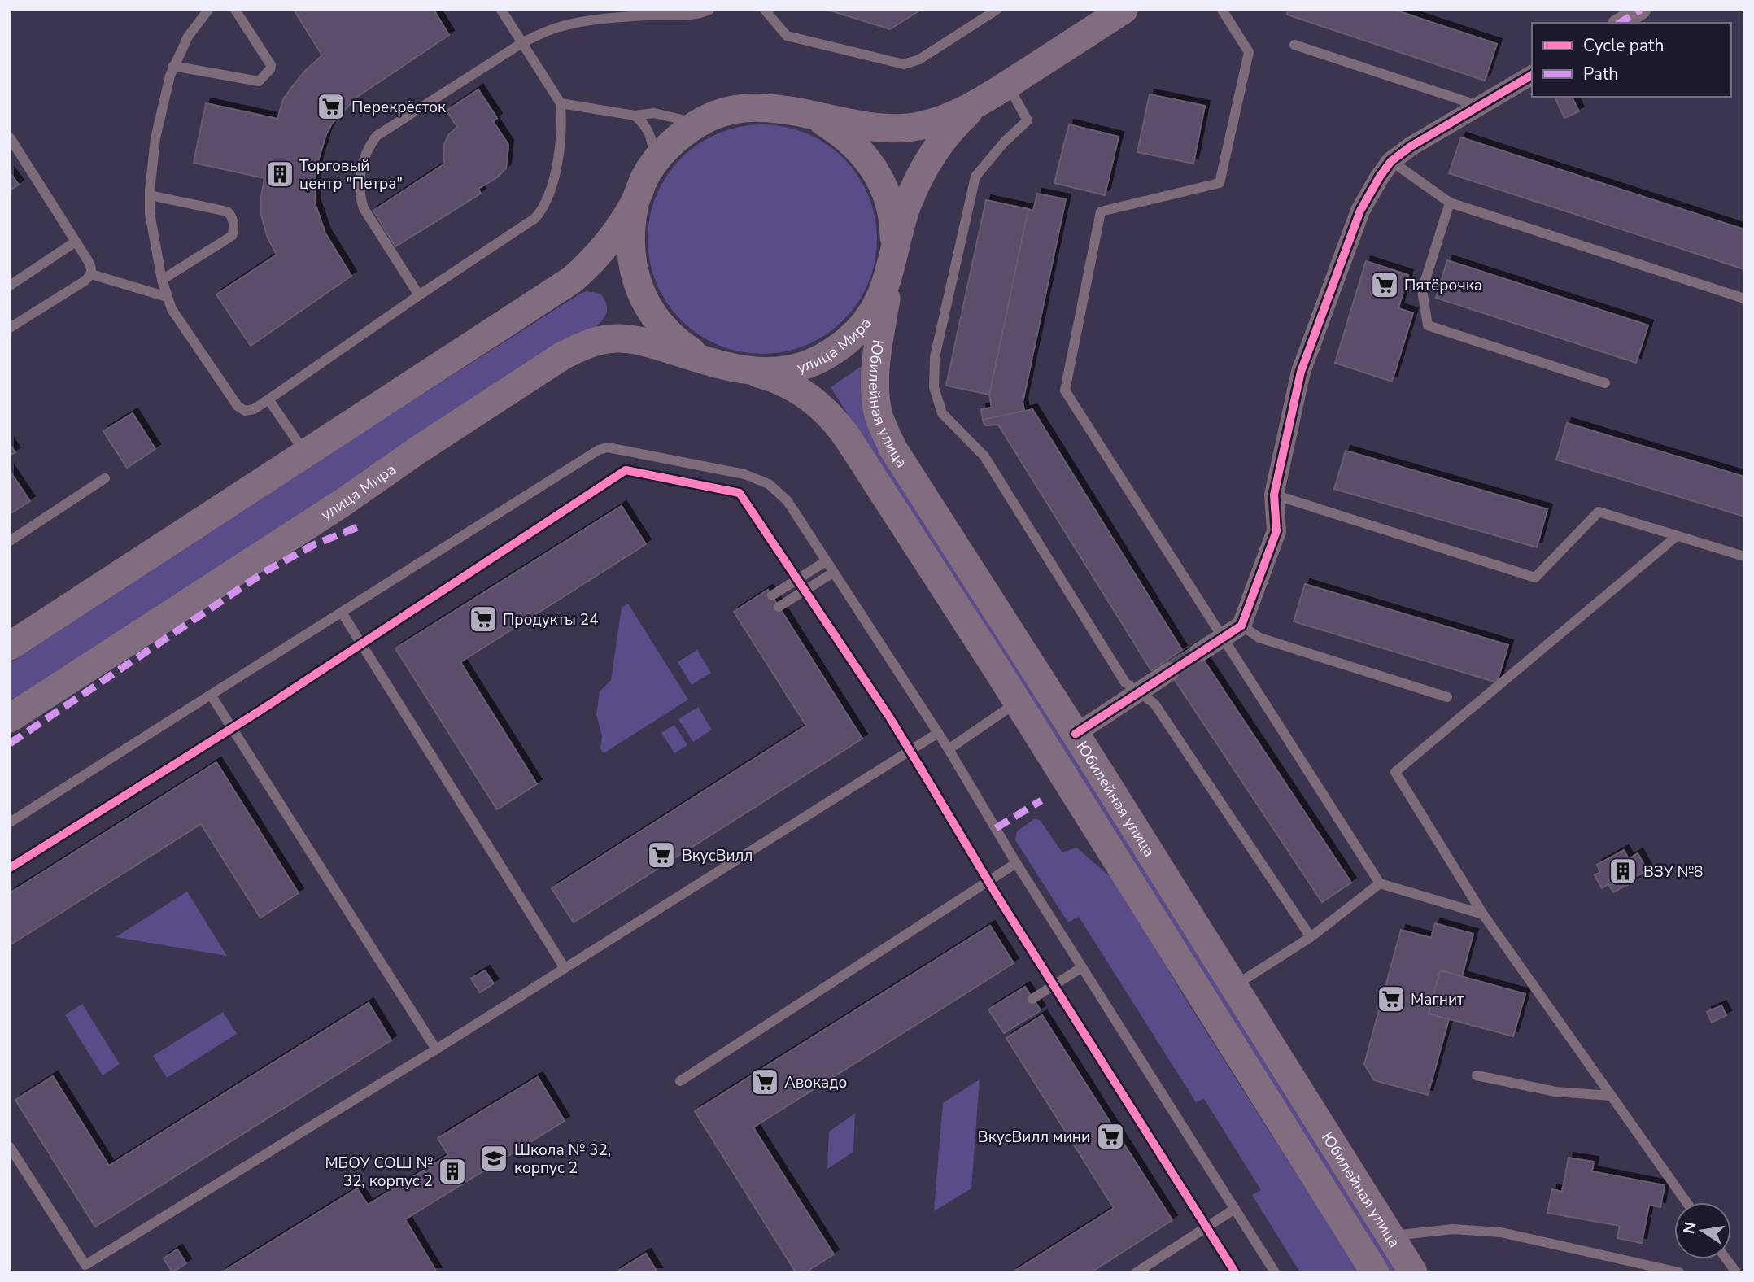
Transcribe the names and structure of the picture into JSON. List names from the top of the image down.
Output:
{
  "streets": {
    "main road": ["улица Мира", "Юбилейная улица"]
  },
  "crossings": [
    ["улица Мира", "Юбилейная улица"]
  ],
  "places": {
    "supermarket": [
      "Перекрёсток",
      "Пятёрочка",
      "Продукты 24",
      "ВкусВилл",
      "Магнит",
      "Авокадо",
      "ВкусВилл мини"
    ],
    "building": ["Торговый центр \"Петра\"", "ВЗУ №8", "МБОУ СОШ № 32, корпус 2"],
    "school or university": ["Школа № 32, корпус 2"]
  },
  "legend": ["Cycle path", "Path"],
  "north": "left"
}
